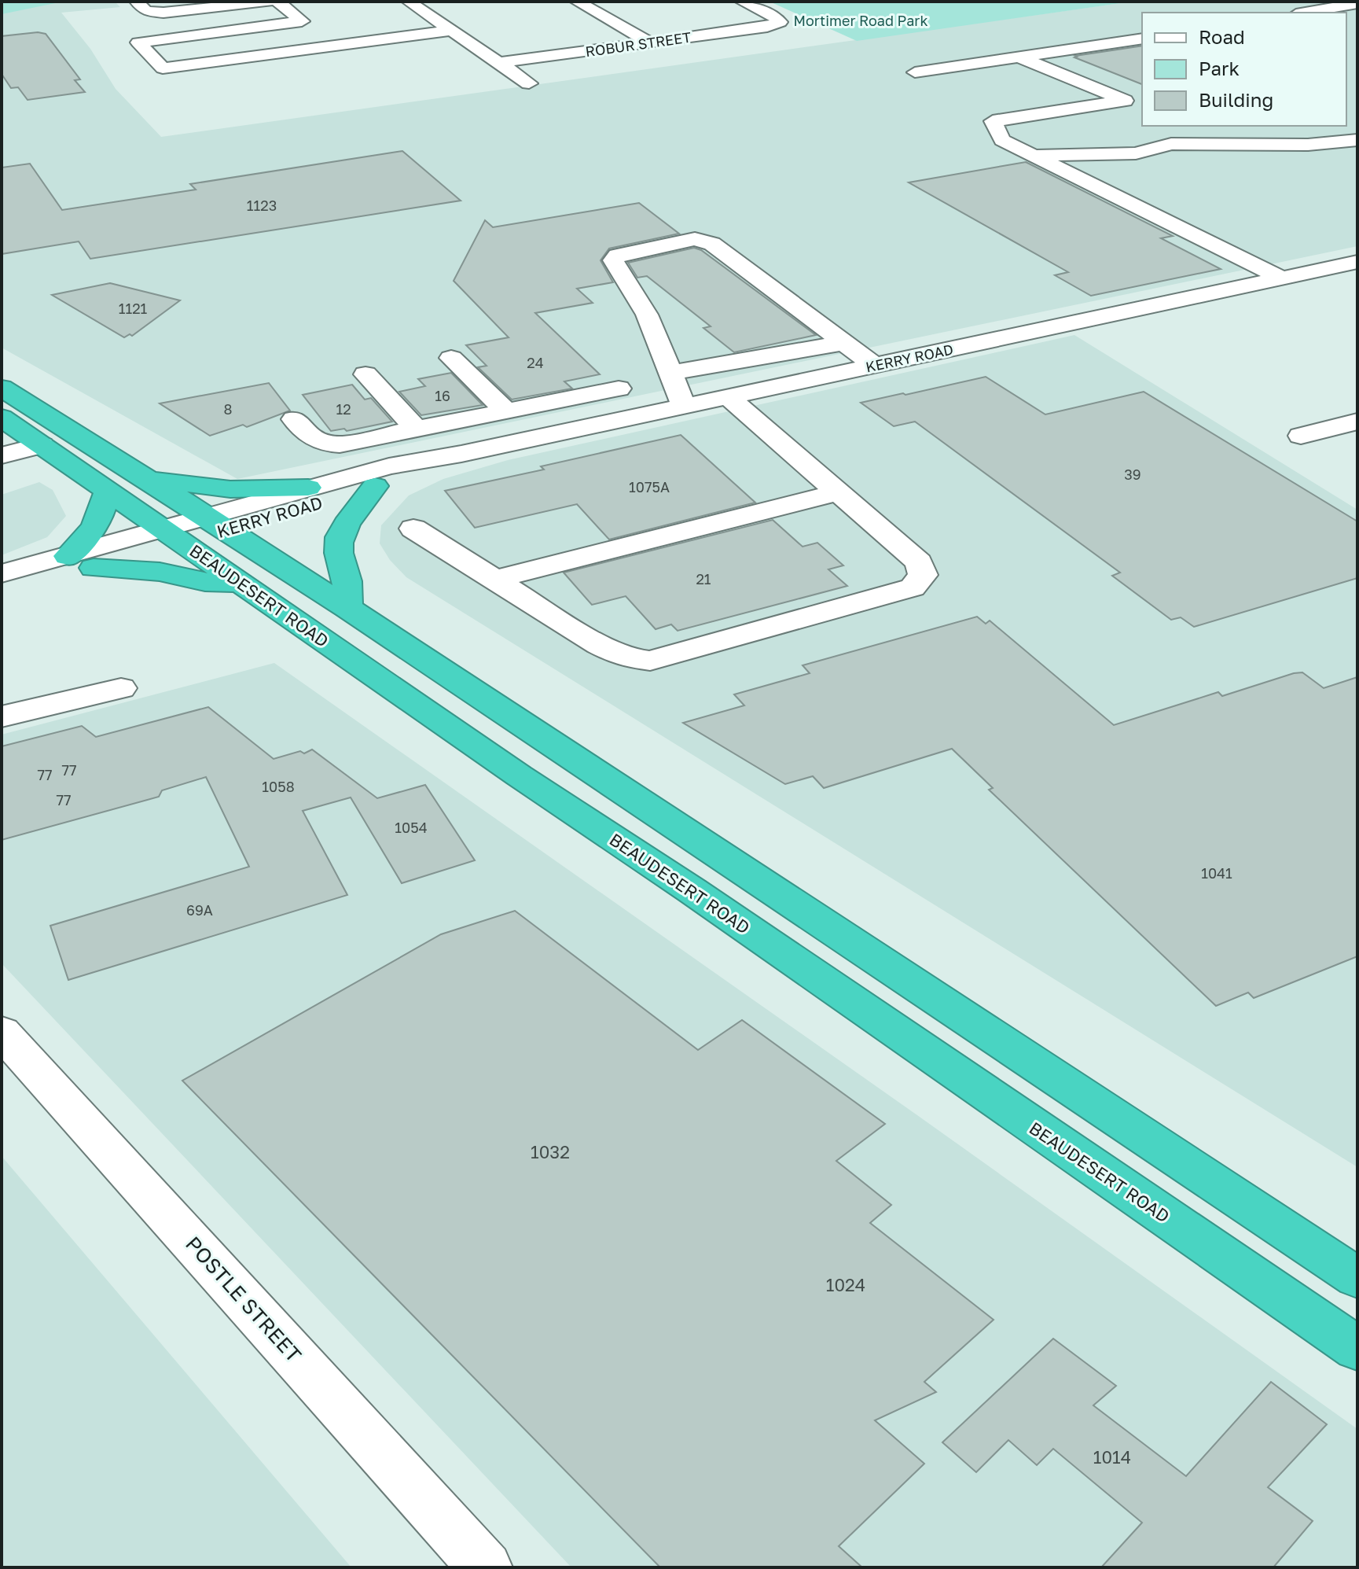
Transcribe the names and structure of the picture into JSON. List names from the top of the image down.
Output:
{
  "streets": {
    "highway": ["BEAUDESERT ROAD"],
    "street": ["ROBUR STREET", "KERRY ROAD", "POSTLE STREET"]
  },
  "crossings": [
    ["KERRY ROAD", "BEAUDESERT ROAD"]
  ],
  "parks": ["Mortimer Road Park"],
  "house_numbers": [
    "1123",
    "1121",
    "24",
    "16",
    "8",
    "12",
    "39",
    "1075A",
    "21",
    "77",
    "77",
    "1058",
    "77",
    "1054",
    "1041",
    "69A",
    "1032",
    "1024",
    "1014"
  ],
  "legend": ["Road", "Park", "Building"]
}
